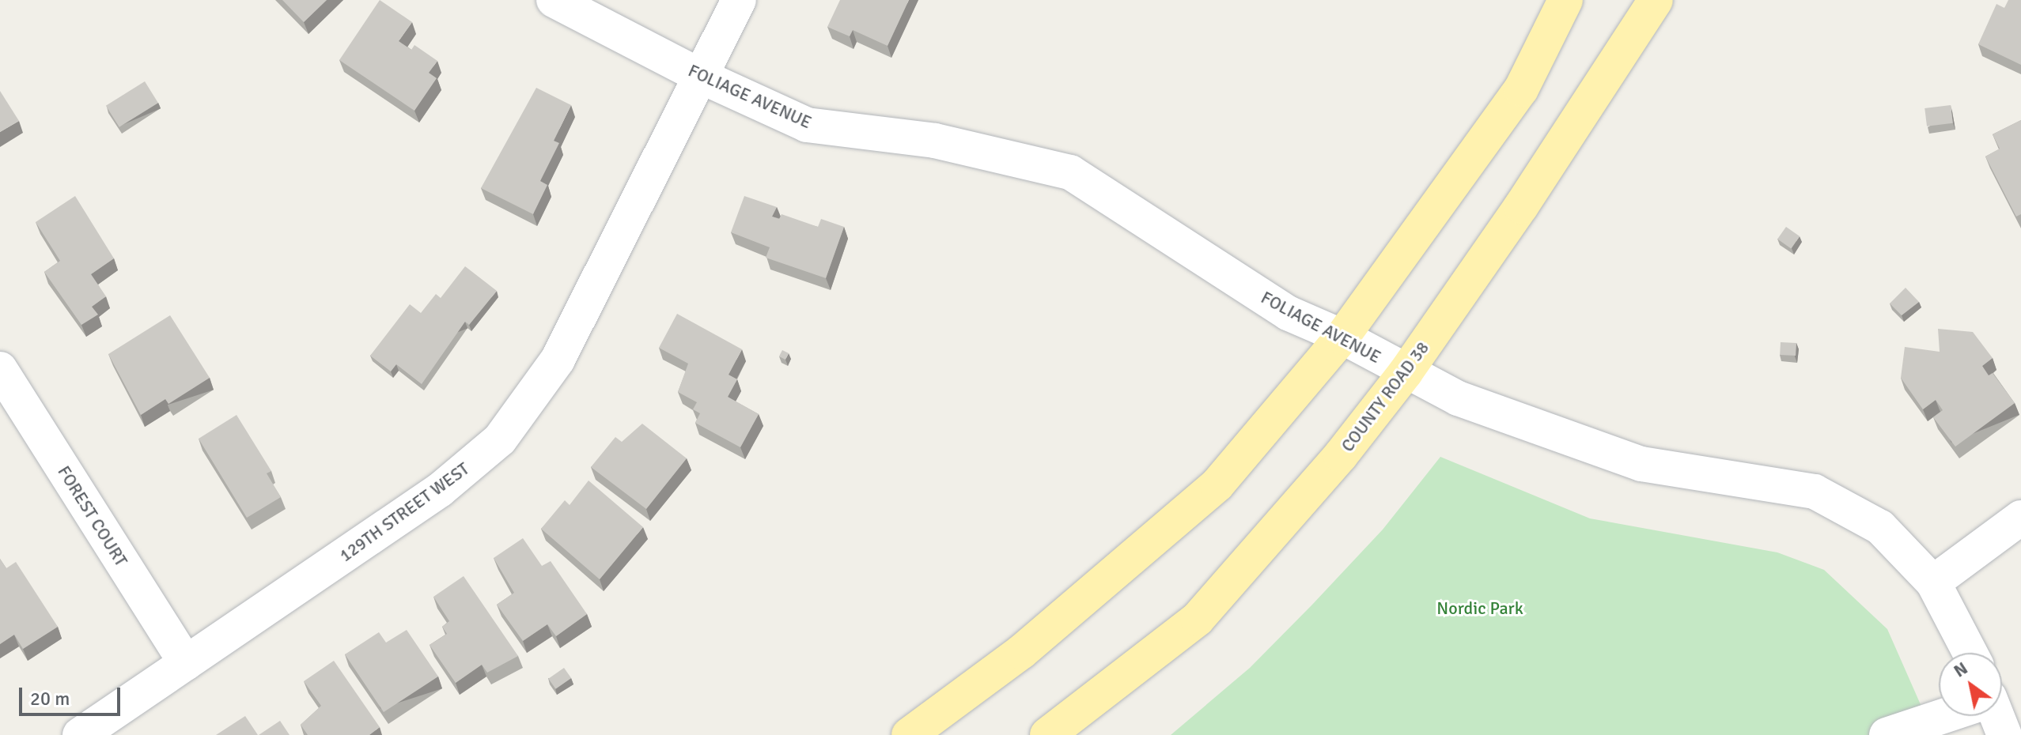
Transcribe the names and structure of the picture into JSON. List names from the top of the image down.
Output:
{
  "streets": {
    "main road": ["COUNTY ROAD 38"],
    "street": ["FOLIAGE AVENUE", "129TH STREET WEST", "FOREST COURT"]
  },
  "crossings": [
    ["FOLIAGE AVENUE", "COUNTY ROAD 38"],
    ["FOLIAGE AVENUE", "129TH STREET WEST"],
    ["129TH STREET WEST", "FOREST COURT"]
  ],
  "parks": ["Nordic Park"],
  "scale_bar": "20 m",
  "north": "top left"
}
